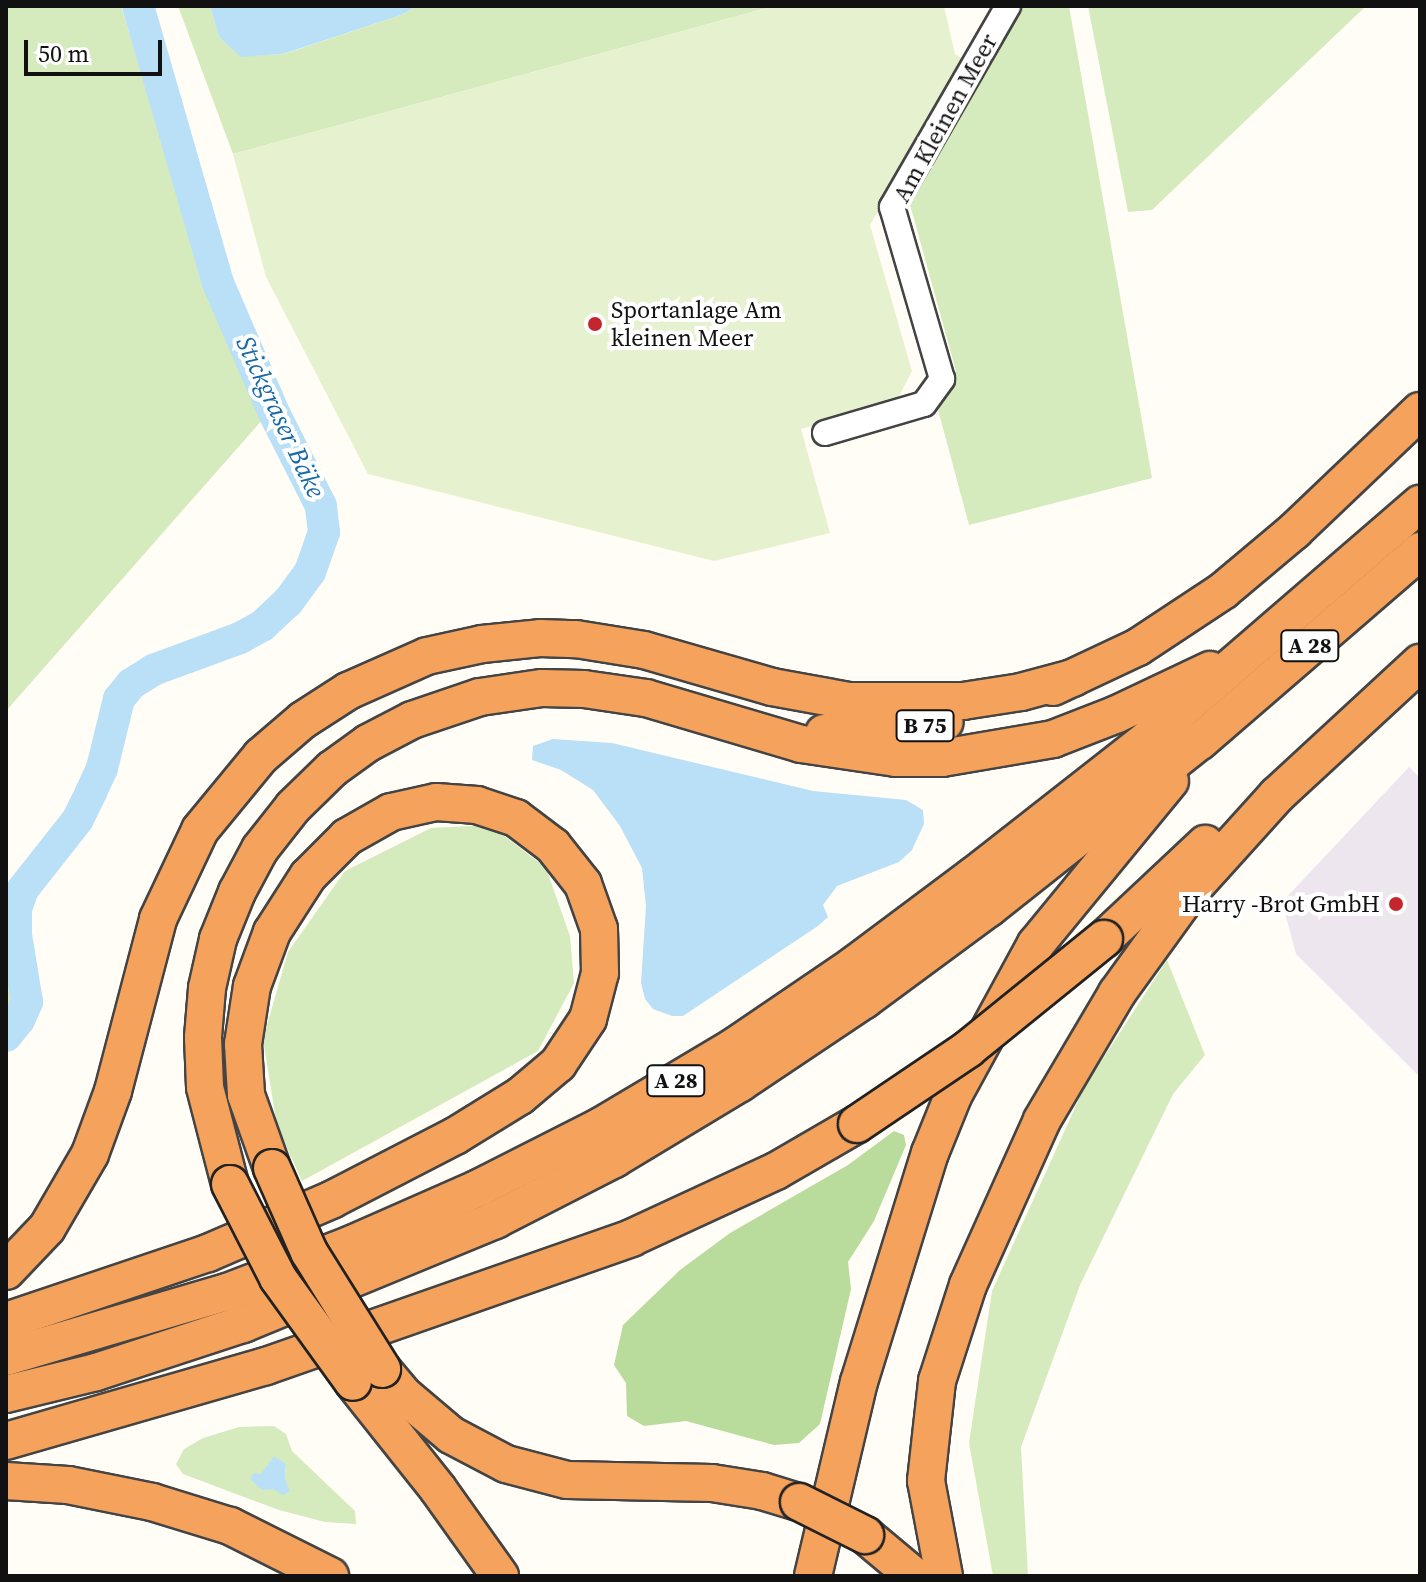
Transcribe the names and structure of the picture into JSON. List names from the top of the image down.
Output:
{
  "streets": {
    "highway": ["A 28", "B 75"],
    "street": ["Am Kleinen Meer"]
  },
  "water": ["Stickgraser Bäke"],
  "places": ["Sportanlage Am kleinen Meer", "Harry -Brot GmbH"],
  "scale_bar": "50 m"
}
